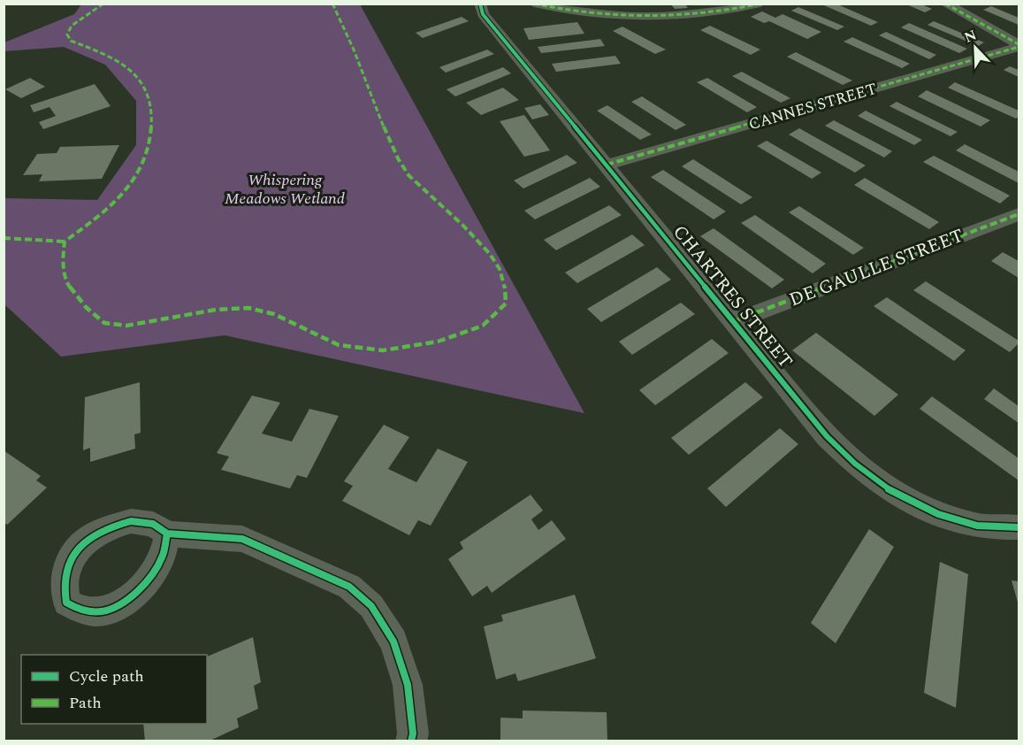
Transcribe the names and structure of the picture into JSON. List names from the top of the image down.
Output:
{
  "streets": {
    "street": ["CANNES STREET", "DE GAULLE STREET", "CHARTRES STREET"]
  },
  "crossings": [
    ["CANNES STREET", "CHARTRES STREET"],
    ["DE GAULLE STREET", "CHARTRES STREET"]
  ],
  "parks": ["Whispering Meadows Wetland"],
  "legend": ["Cycle path", "Path"],
  "north": "top left"
}
